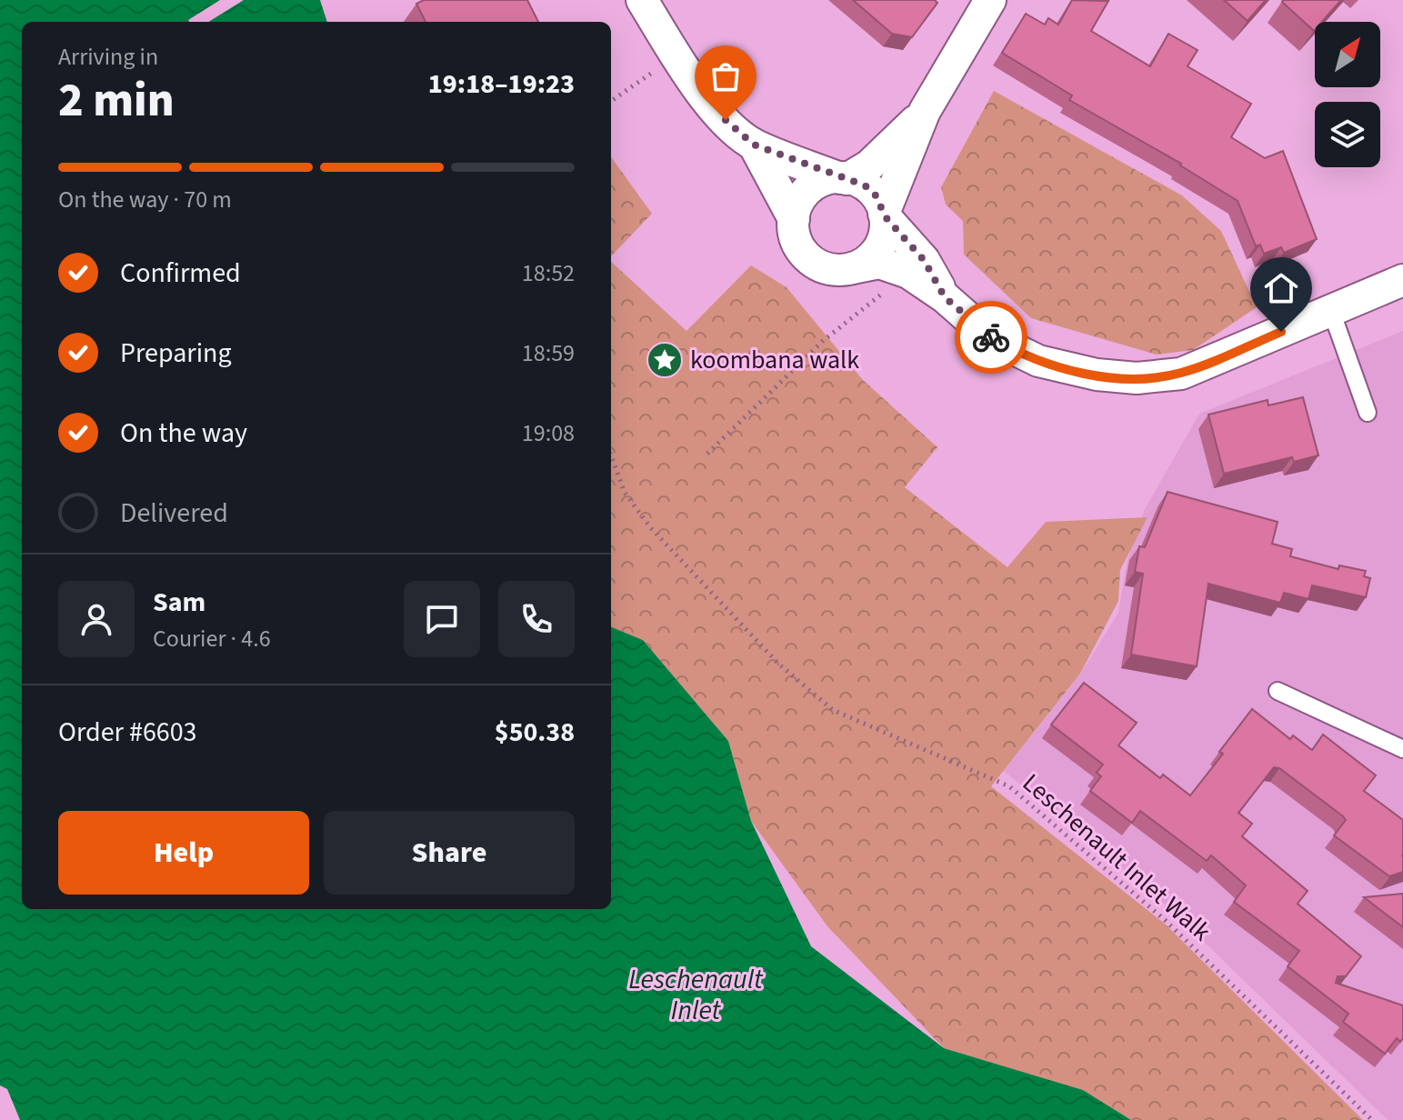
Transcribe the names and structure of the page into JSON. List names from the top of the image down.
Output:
{
  "streets": {
    "path": ["Leschenault Inlet Walk"]
  },
  "water": ["Leschenault Inlet"],
  "places": {
    "place": ["koombana walk"]
  },
  "north": "top right",
  "page": {
    "heading": ["2 min", "Arriving in", "19:18–19:23"],
    "panel": [
      "Sam",
      "Courier · 4.6",
      "Order #6603",
      "$50.38"
    ],
    "bar": "On the way · 70 m",
    "list": [
      ["Confirmed", "18:52"],
      ["Preparing", "18:59"],
      ["On the way", "19:08"],
      "Delivered"
    ],
    "buttons": ["Help", "Share"]
  }
}
